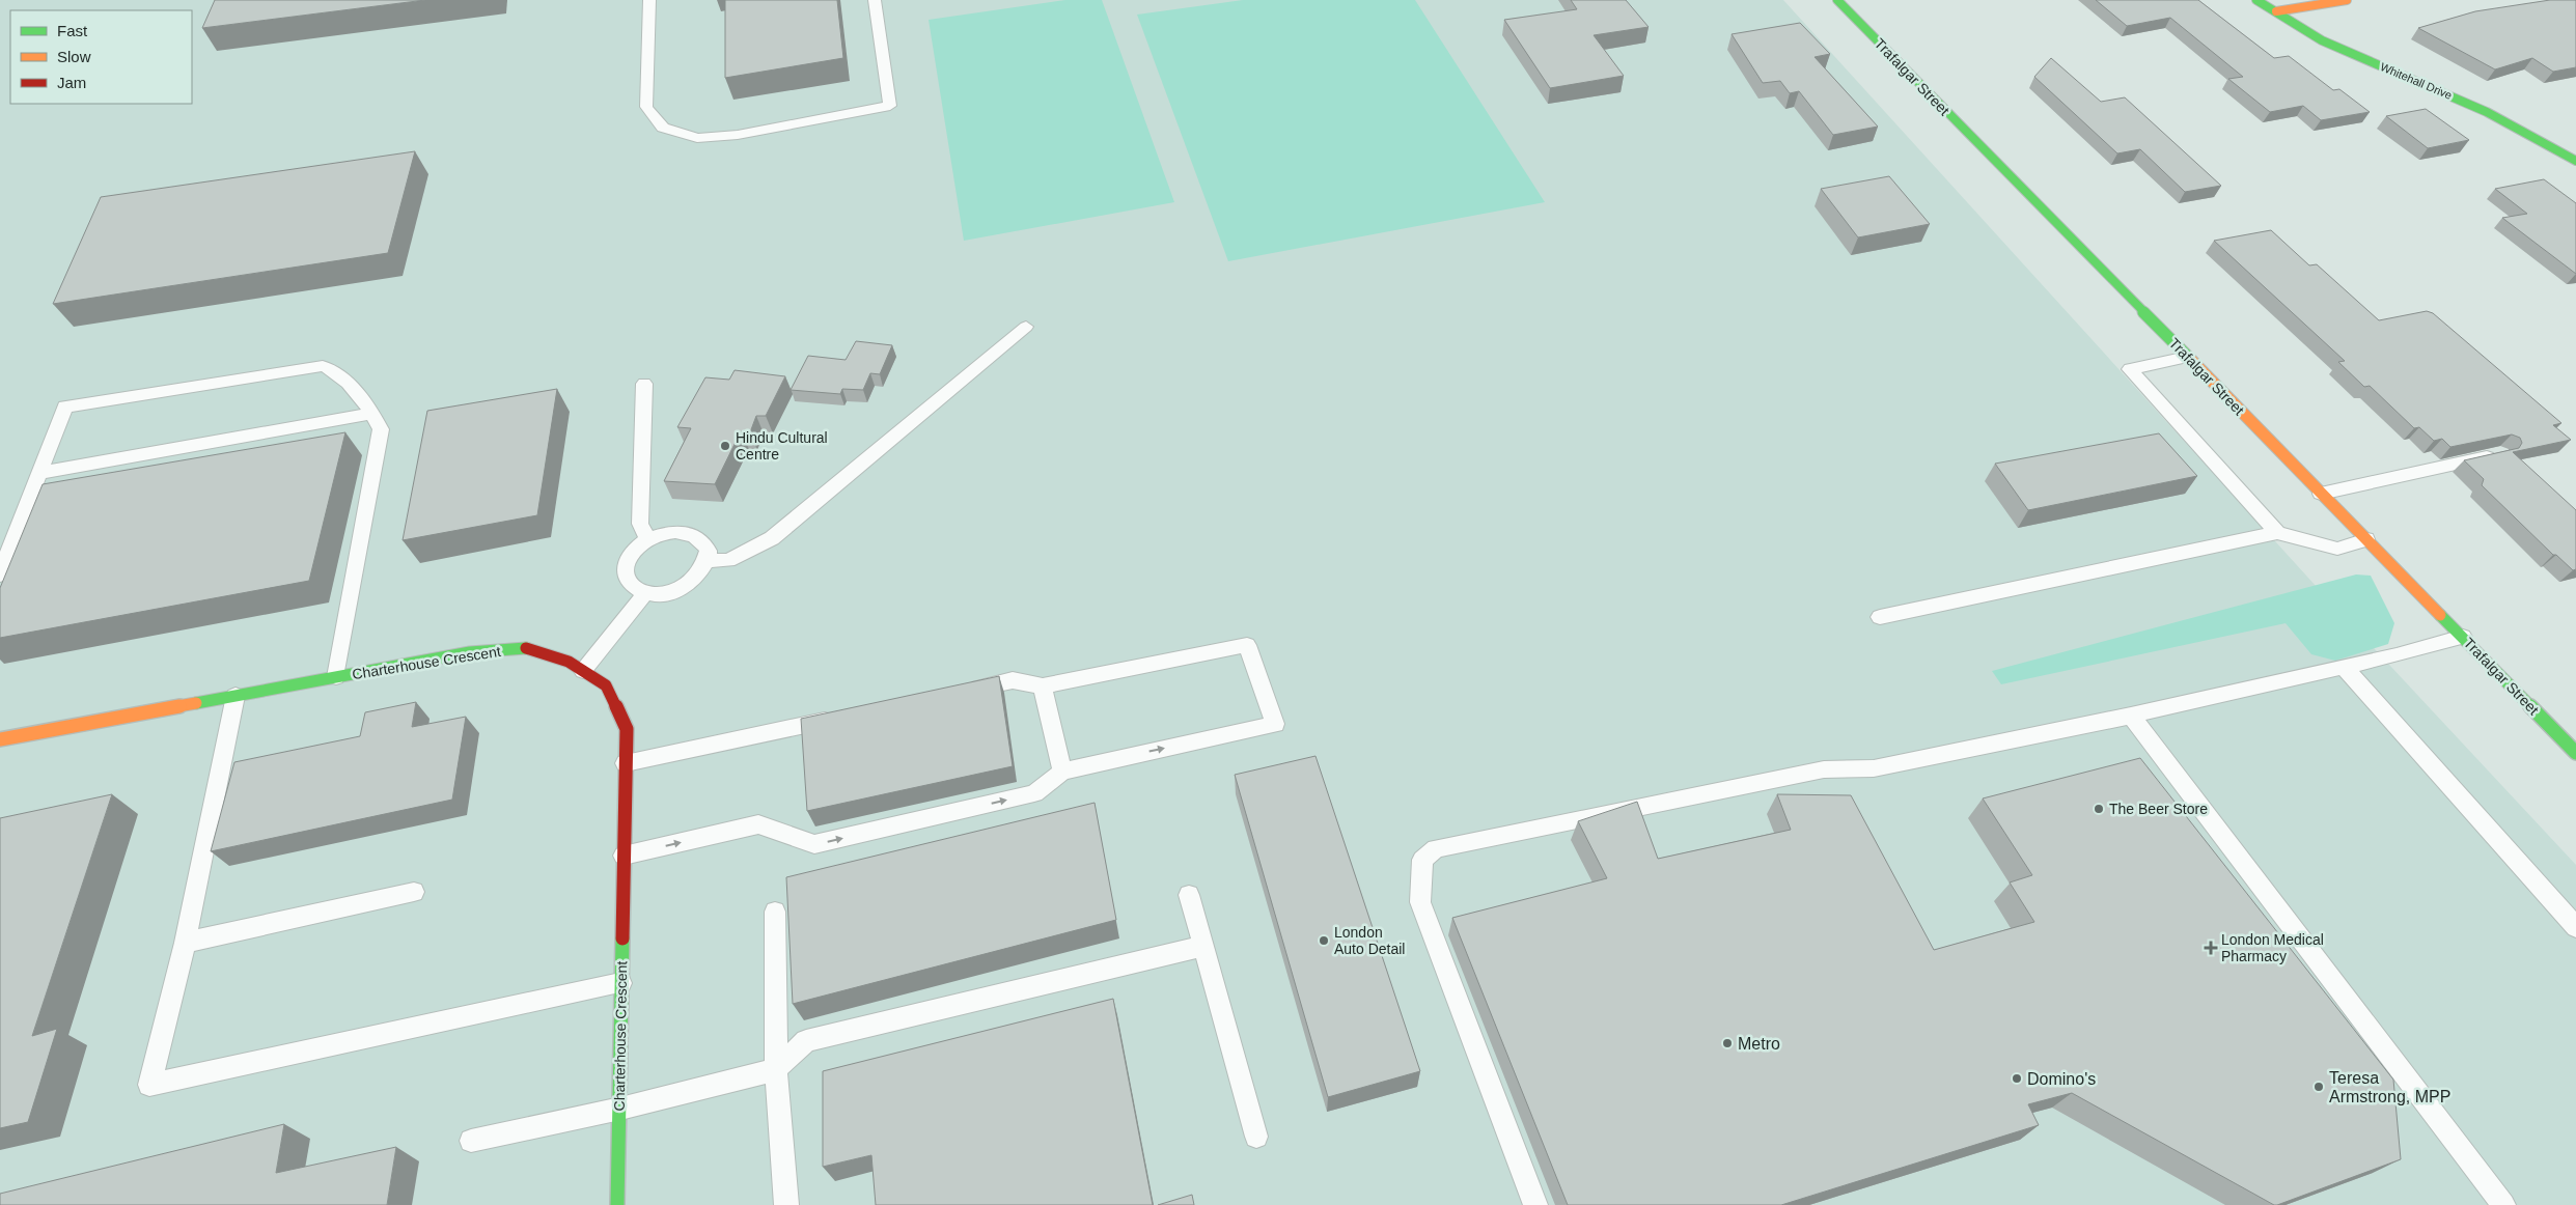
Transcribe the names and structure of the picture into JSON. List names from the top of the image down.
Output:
{
  "streets": {
    "street": ["Trafalgar Street", "Whitehall Drive", "Charterhouse Crescent"]
  },
  "places": {
    "other": [
      "Hindu Cultural Centre",
      "The Beer Store",
      "London Auto Detail",
      "Metro",
      "Domino's",
      "Teresa Armstrong, MPP"
    ],
    "health": ["London Medical Pharmacy"]
  },
  "legend": ["Fast", "Slow", "Jam"]
}
